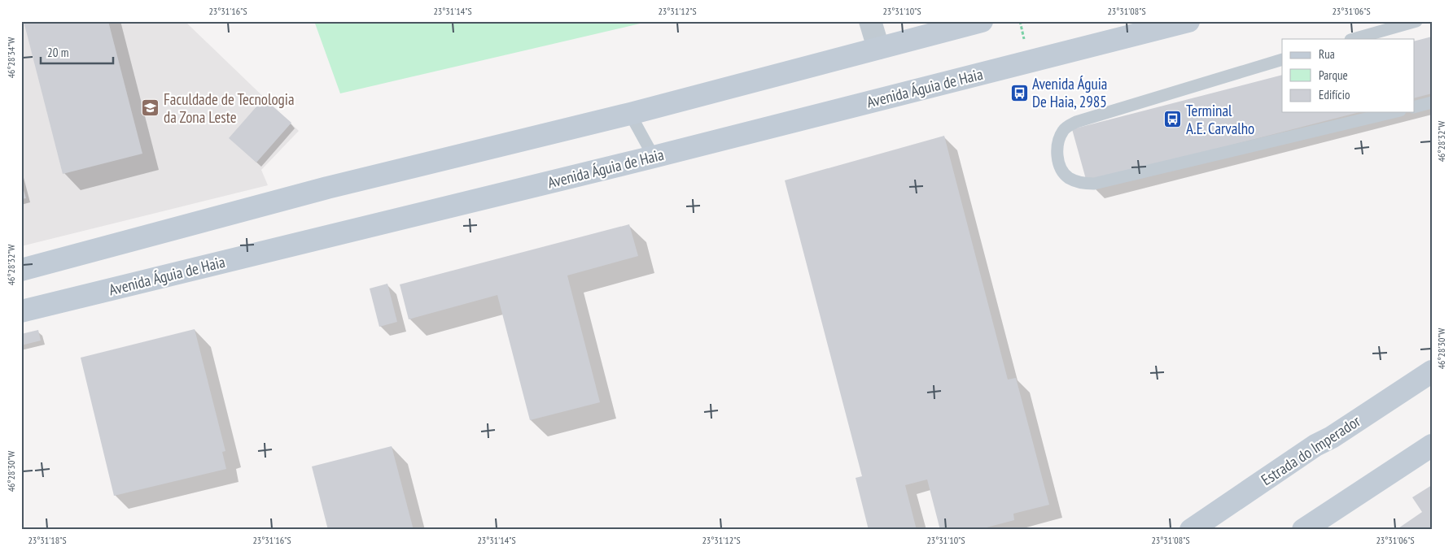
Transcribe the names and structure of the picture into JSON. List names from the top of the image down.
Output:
{
  "streets": {
    "main road": ["Avenida Águia de Haia", "Estrada do Imperador"]
  },
  "places": {
    "bus stop": ["Avenida Águia De Haia, 2985", "Terminal A.E. Carvalho"],
    "school or university": ["Faculdade de Tecnologia da Zona Leste"]
  },
  "legend": ["Rua", "Parque", "Edifício"],
  "scale_bar": "20 m",
  "coordinates": [
    "23°31'16\"S",
    "23°31'14\"S",
    "23°31'12\"S",
    "23°31'10\"S",
    "23°31'08\"S",
    "23°31'06\"S",
    "46°28'34\"W",
    "46°28'32\"W",
    "46°28'30\"W",
    "23°31'18\"S"
  ]
}
